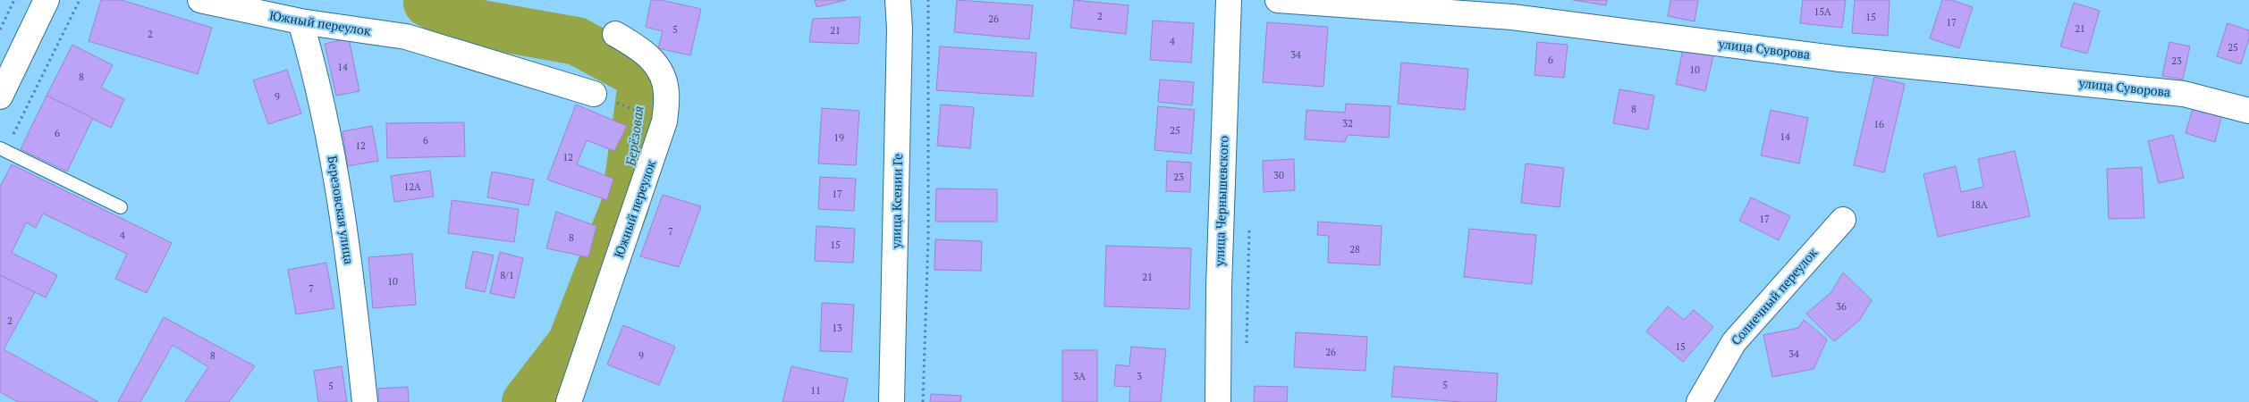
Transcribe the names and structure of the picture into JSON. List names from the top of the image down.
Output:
{
  "streets": {
    "street": [
      "Южный переулок",
      "улица Суворова",
      "улица Ксении Ге",
      "улица Чернышевского",
      "Березовская улица",
      "Солнечный переулок"
    ]
  },
  "crossings": [
    ["Южный переулок", "Березовская улица"]
  ],
  "water": ["Берёзовая"],
  "house_numbers": [
    "15А",
    "2",
    "15",
    "26",
    "17",
    "21",
    "5",
    "21",
    "2",
    "4",
    "25",
    "34",
    "6",
    "23",
    "14",
    "10",
    "8",
    "9",
    "8",
    "32",
    "16",
    "25",
    "6",
    "14",
    "19",
    "6",
    "12",
    "12",
    "30",
    "23",
    "12А",
    "17",
    "18А",
    "17",
    "7",
    "4",
    "8",
    "15",
    "28",
    "8/1",
    "21",
    "10",
    "7",
    "36",
    "2",
    "13",
    "15",
    "26",
    "34",
    "8",
    "9",
    "3А",
    "3",
    "5",
    "5",
    "11"
  ]
}
